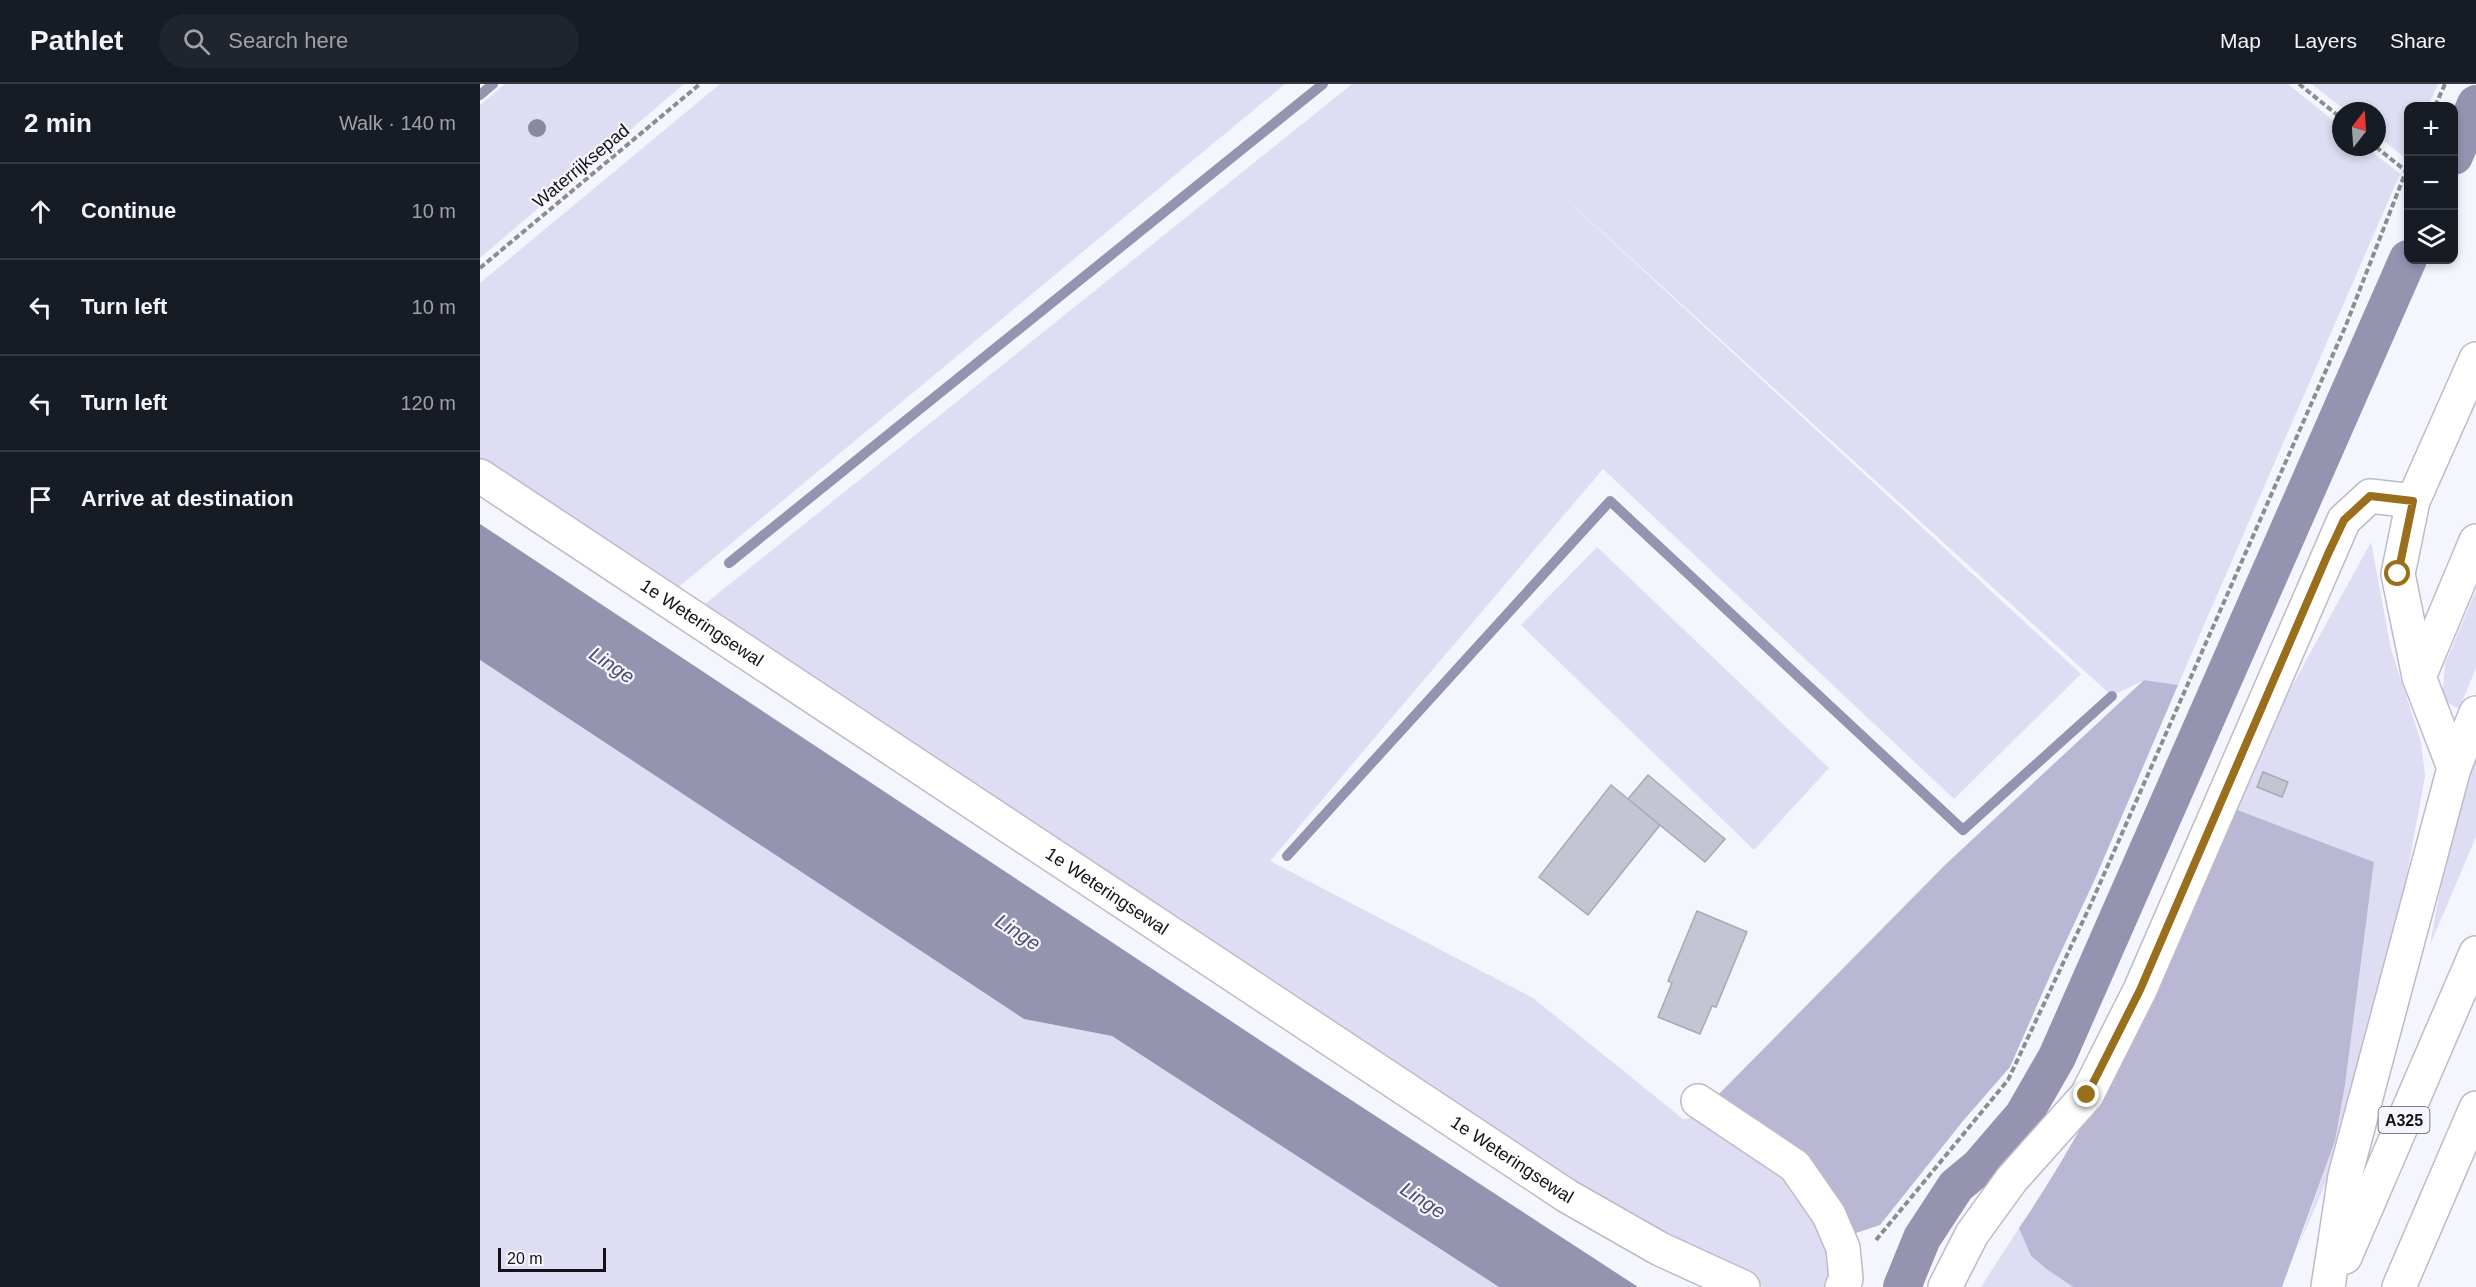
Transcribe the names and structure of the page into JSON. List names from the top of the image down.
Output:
{
  "streets": {
    "main road": ["1e Weteringsewal", "A325"],
    "path": ["Waterrijksepad"]
  },
  "water": ["Linge"],
  "scale_bar": "20 m",
  "north": "top",
  "page": {
    "header": "Pathlet",
    "search": "Search here",
    "nav": ["Map", "Layers", "Share"],
    "heading": ["2 min", "Walk · 140 m"],
    "map_buttons": ["+", "−"],
    "list": [
      ["Continue", "10 m"],
      ["Turn left", "10 m"],
      ["Turn left", "120 m"],
      "Arrive at destination"
    ],
    "scale": "20 m"
  }
}
